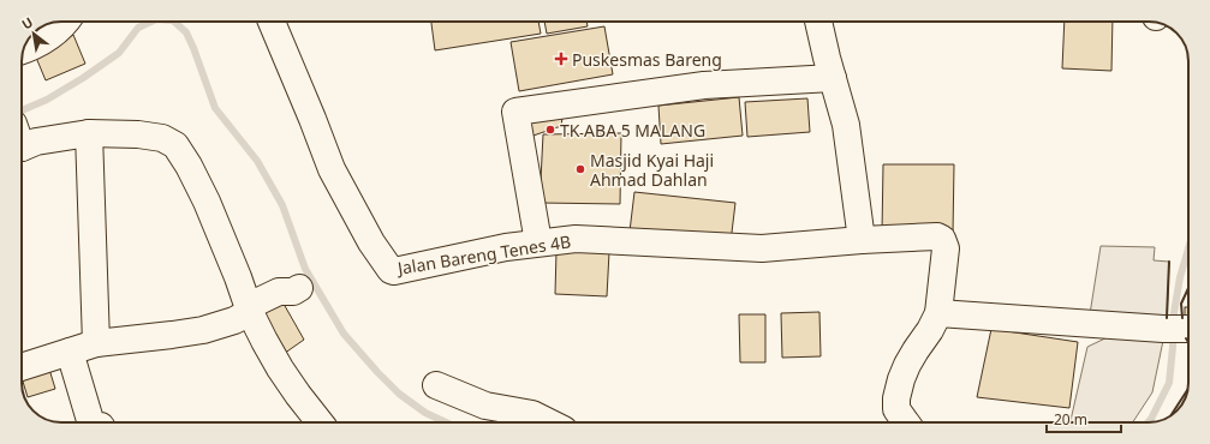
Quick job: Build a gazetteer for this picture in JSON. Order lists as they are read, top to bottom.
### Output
{
  "streets": {
    "street": ["Jalan Bareng Tenes 4B"]
  },
  "places": {
    "health": ["Puskesmas Bareng"],
    "other": ["TK ABA 5 MALANG", "Masjid Kyai Haji Ahmad Dahlan"]
  },
  "scale_bar": "20 m",
  "north": "top left"
}
